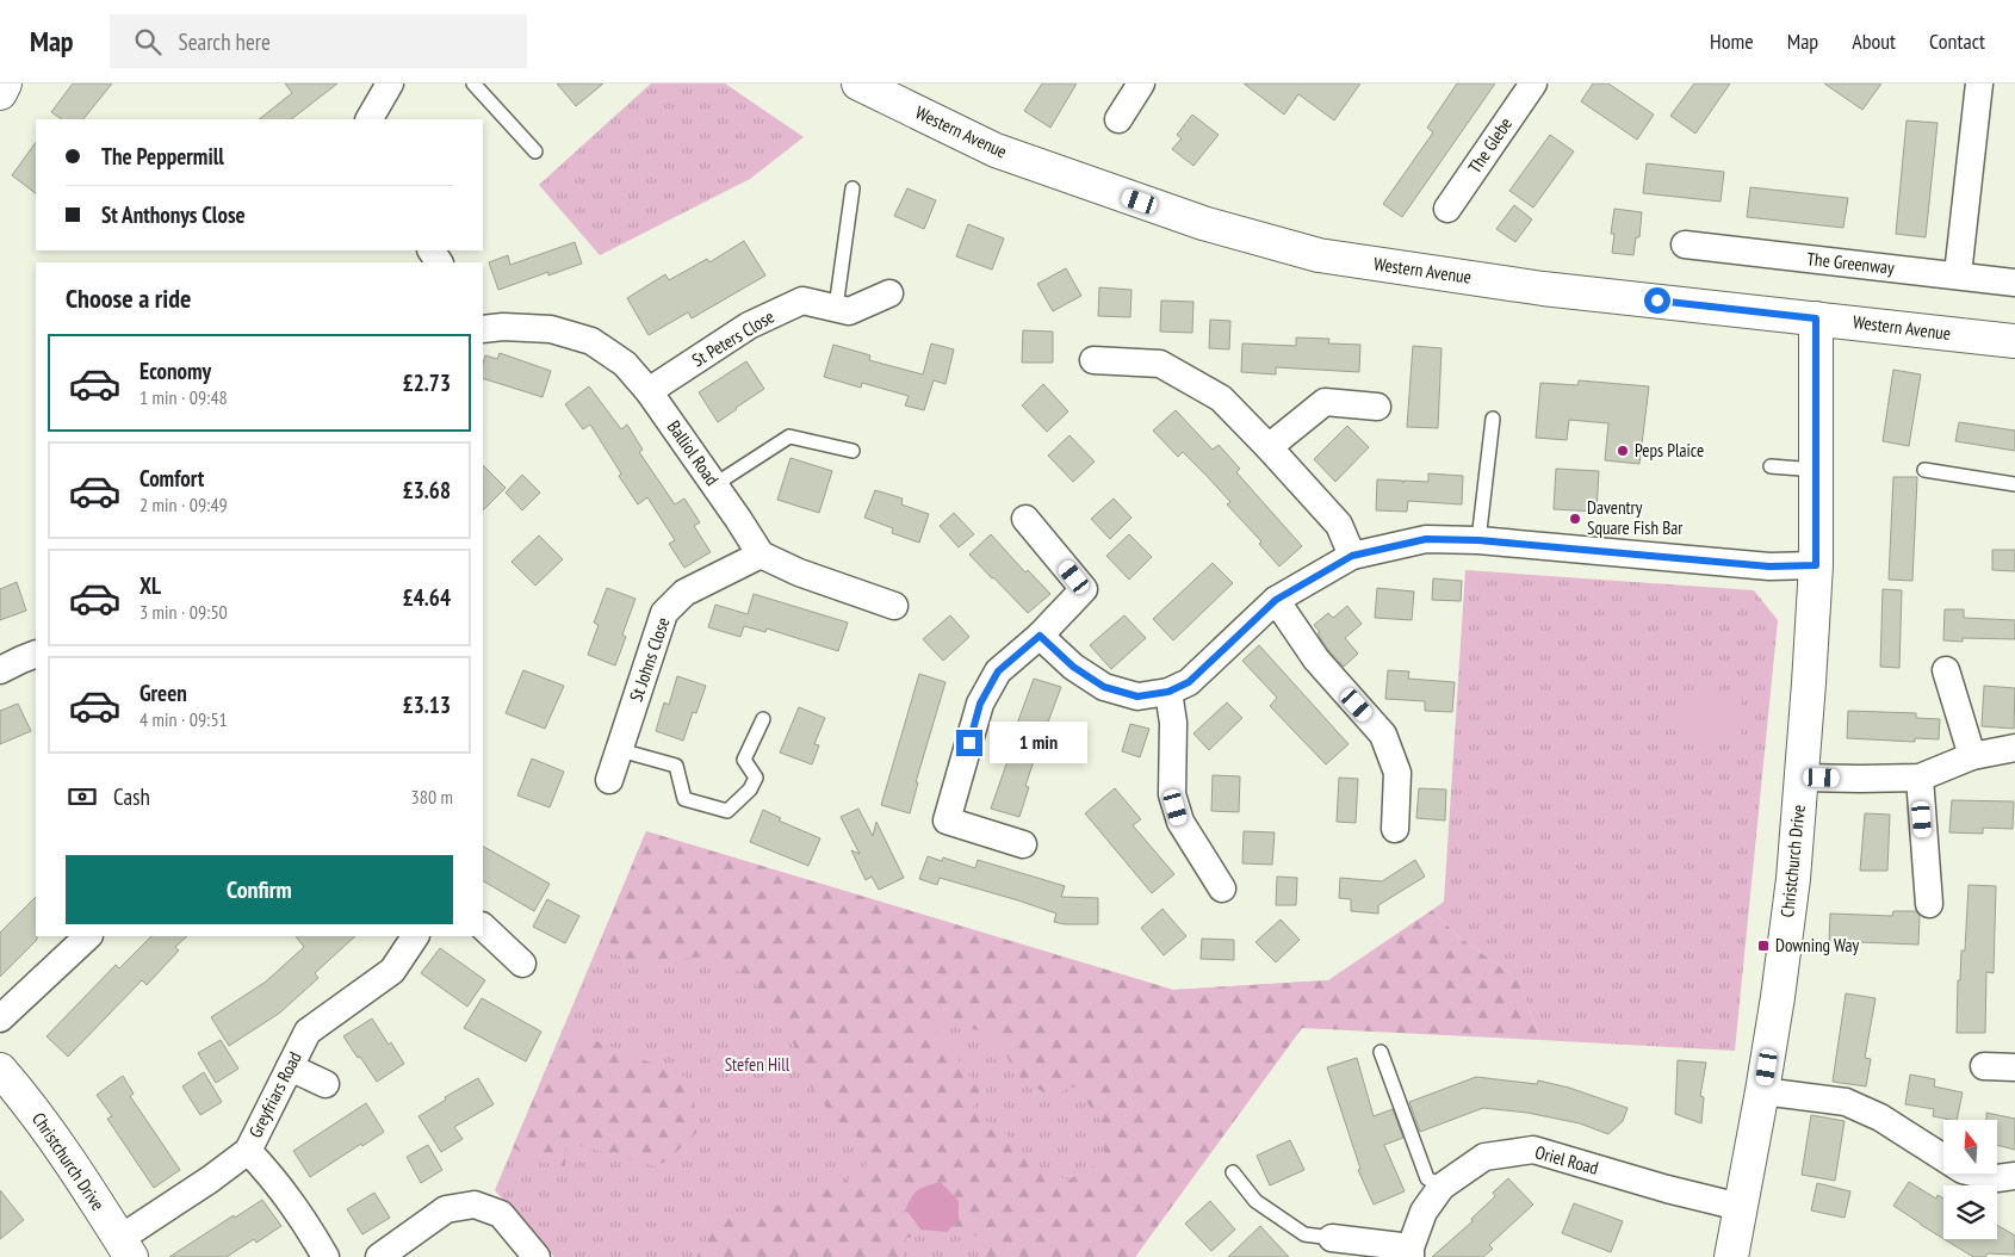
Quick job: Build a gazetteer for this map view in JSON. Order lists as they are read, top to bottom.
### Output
{
  "streets": {
    "street": [
      "Western Avenue",
      "The Glebe",
      "The Greenway",
      "St Peters Close",
      "Balliol Road",
      "St Johns Close",
      "Christchurch Drive",
      "Greyfriars Road",
      "Oriel Road"
    ]
  },
  "crossings": [
    ["Western Avenue", "Christchurch Drive"],
    ["St Peters Close", "Balliol Road"],
    ["Balliol Road", "St Johns Close"],
    ["Christchurch Drive", "Greyfriars Road"],
    ["Christchurch Drive", "Oriel Road"]
  ],
  "parks": ["Stefen Hill"],
  "places": {
    "other": ["Peps Plaice", "Daventry Square Fish Bar"],
    "transit": ["Downing Way"]
  },
  "north": "top",
  "page": {
    "header": "Map",
    "search": "Search here",
    "nav": [
      "Home",
      "Map",
      "About",
      "Contact"
    ],
    "banner": ["The Peppermill", "St Anthonys Close"],
    "heading": "Choose a ride",
    "list": [
      {
        "name": "Economy",
        "note": "1 min · 09:48",
        "value": "£2.73"
      },
      {
        "name": "Comfort",
        "note": "2 min · 09:49",
        "value": "£3.68"
      },
      {
        "name": "XL",
        "note": "3 min · 09:50",
        "value": "£4.64"
      },
      {
        "name": "Green",
        "note": "4 min · 09:51",
        "value": "£3.13"
      }
    ],
    "bubble": "1 min",
    "pay": ["Cash", "380 m"],
    "buttons": "Confirm"
  }
}
